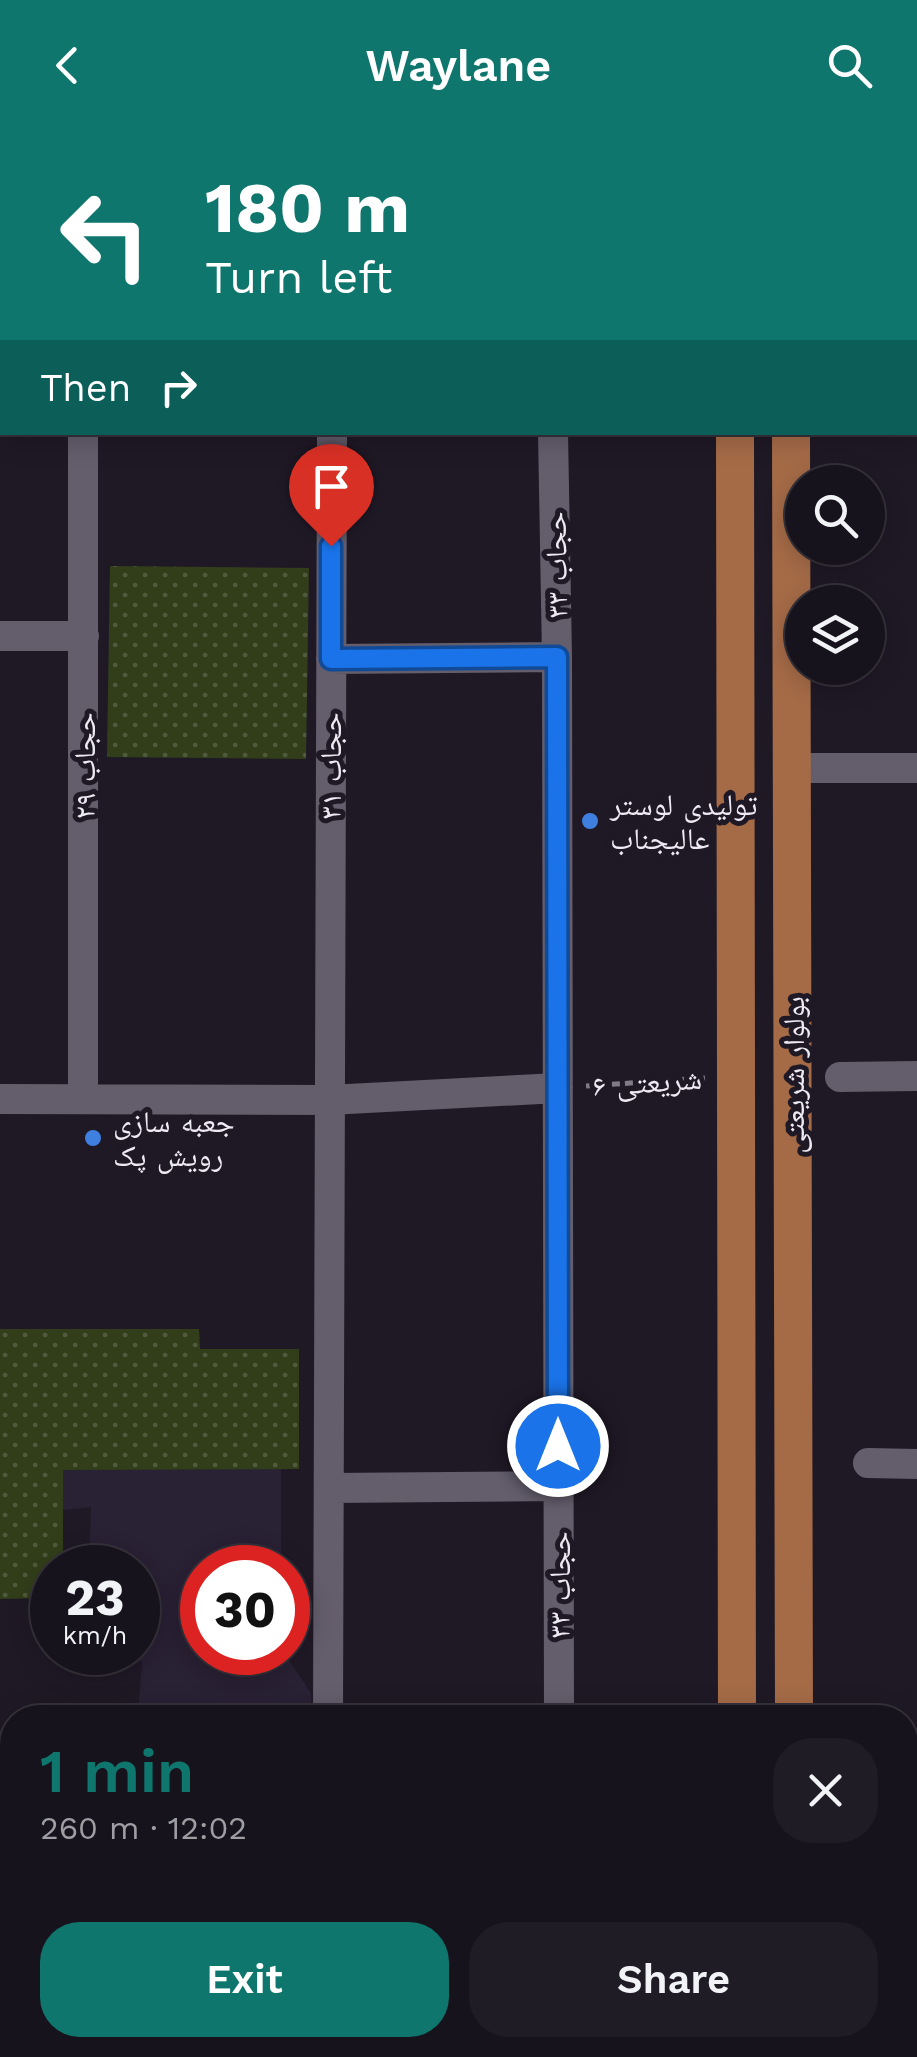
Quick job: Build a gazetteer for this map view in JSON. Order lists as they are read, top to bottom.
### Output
{
  "streets": {
    "main road": ["بولوار شریعتی"],
    "street": ["حجاب ۳۳", "حجاب ۲۹", "حجاب ۳۱"],
    "path": ["شریعتی ۶"]
  },
  "crossings": [
    ["حجاب ۳۳", "شریعتی ۶"],
    ["بولوار شریعتی", "شریعتی ۶"]
  ],
  "places": ["تولیدی لوستر عالیجناب", "جعبه سازی رویش پک"],
  "page": {
    "header": "Waylane",
    "turn": ["180 m", "Turn left"],
    "then": "Then",
    "speed": "23 km/h",
    "limit": "30",
    "heading": ["1 min", "260 m · 12:02"],
    "buttons": ["Exit", "Share"]
  }
}
